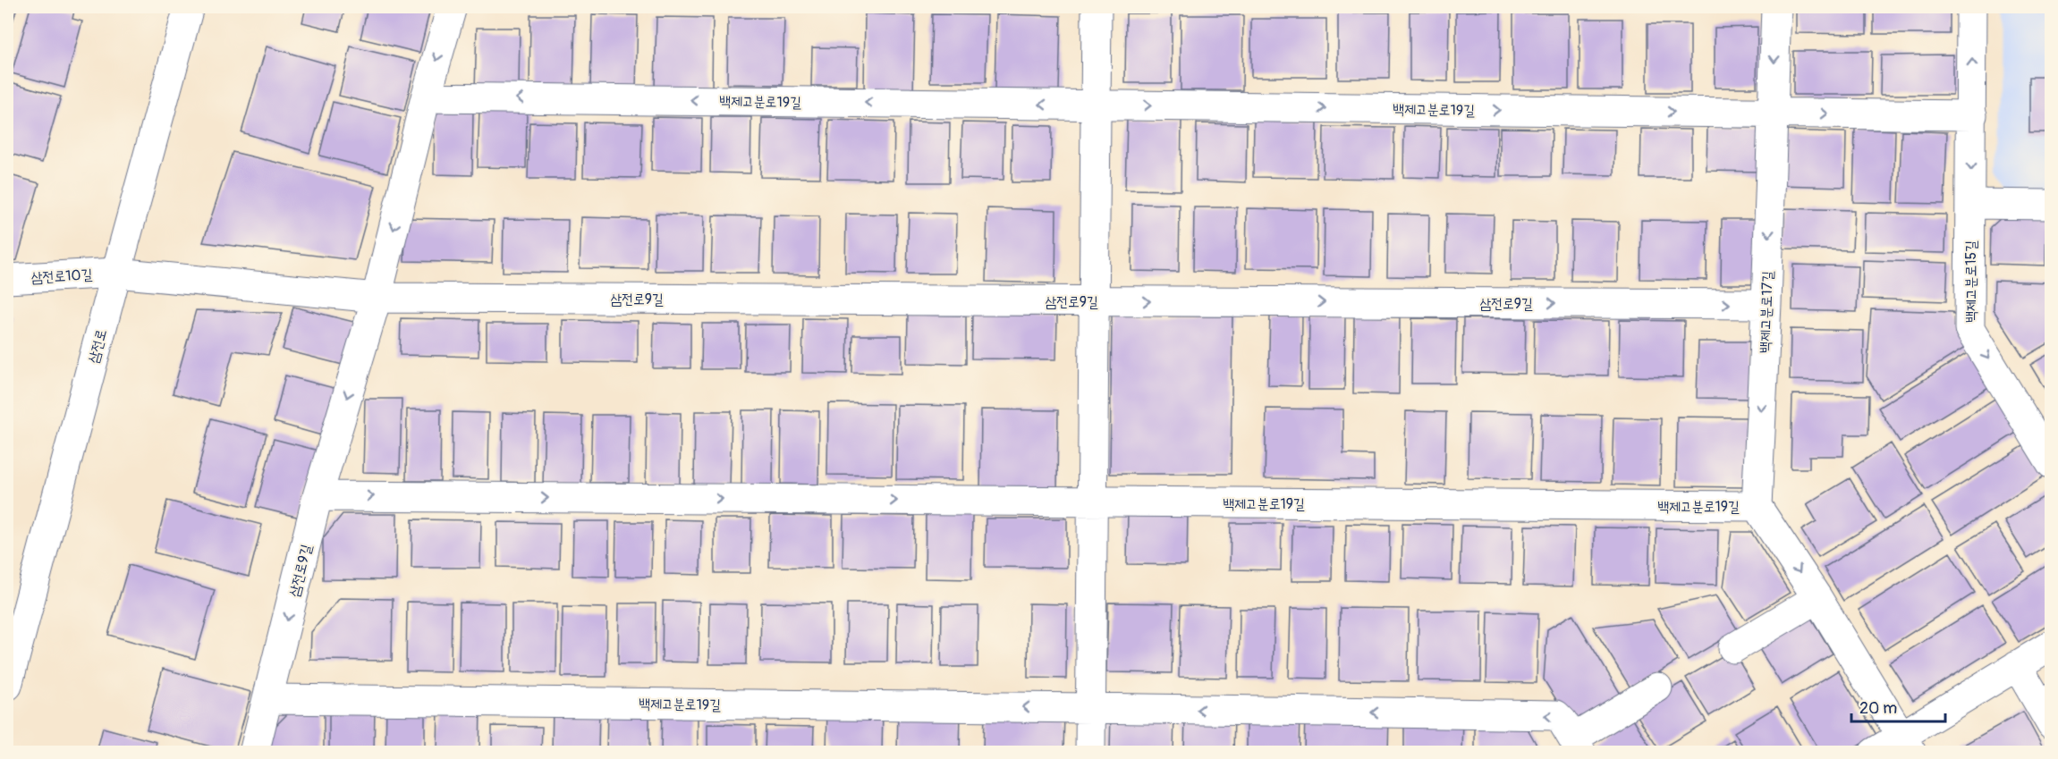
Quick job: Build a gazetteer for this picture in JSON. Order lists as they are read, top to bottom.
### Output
{
  "streets": {
    "street": [
      "백제고분로19길",
      "삼전로10길",
      "백제고분로15길",
      "삼전로9길",
      "백제고분로17길",
      "삼전로"
    ]
  },
  "crossings": [
    ["백제고분로19길", "삼전로9길"],
    ["백제고분로19길", "백제고분로17길"],
    ["삼전로10길", "삼전로9길"],
    ["삼전로10길", "삼전로"],
    ["삼전로9길", "백제고분로17길"],
    ["삼전로9길", "삼전로"]
  ],
  "one_way": ["백제고분로17길"],
  "scale_bar": "20 m"
}
